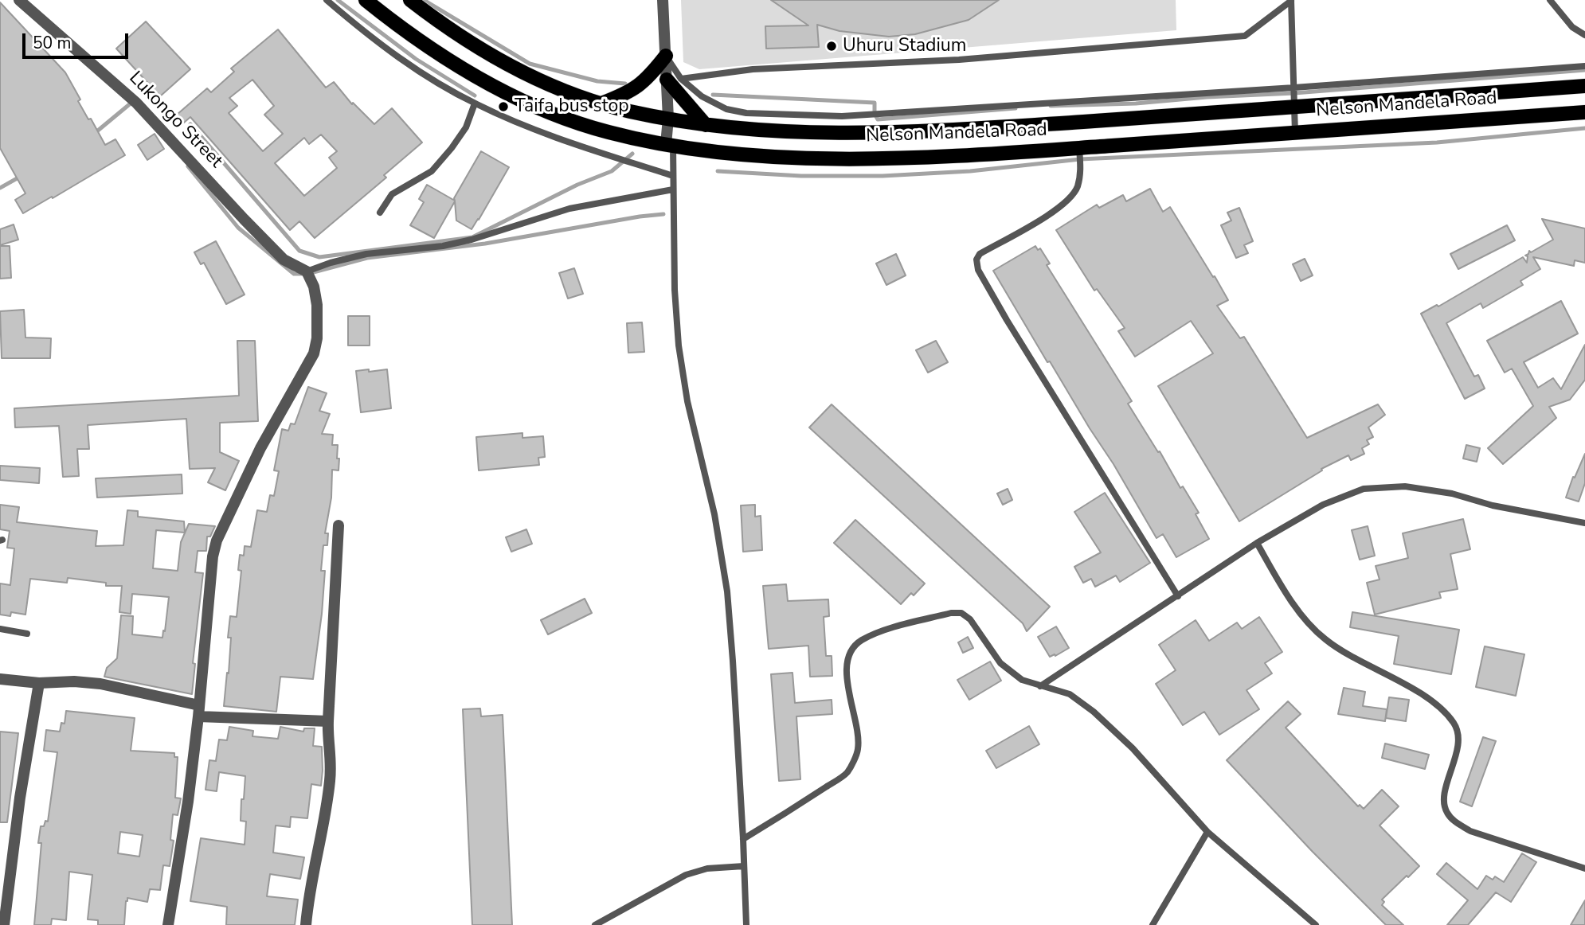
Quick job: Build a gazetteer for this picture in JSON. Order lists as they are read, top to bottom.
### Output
{
  "streets": {
    "main road": ["Nelson Mandela Road"],
    "street": ["Lukongo Street"]
  },
  "places": ["Uhuru Stadium", "Taifa bus stop"],
  "scale_bar": "50 m"
}
